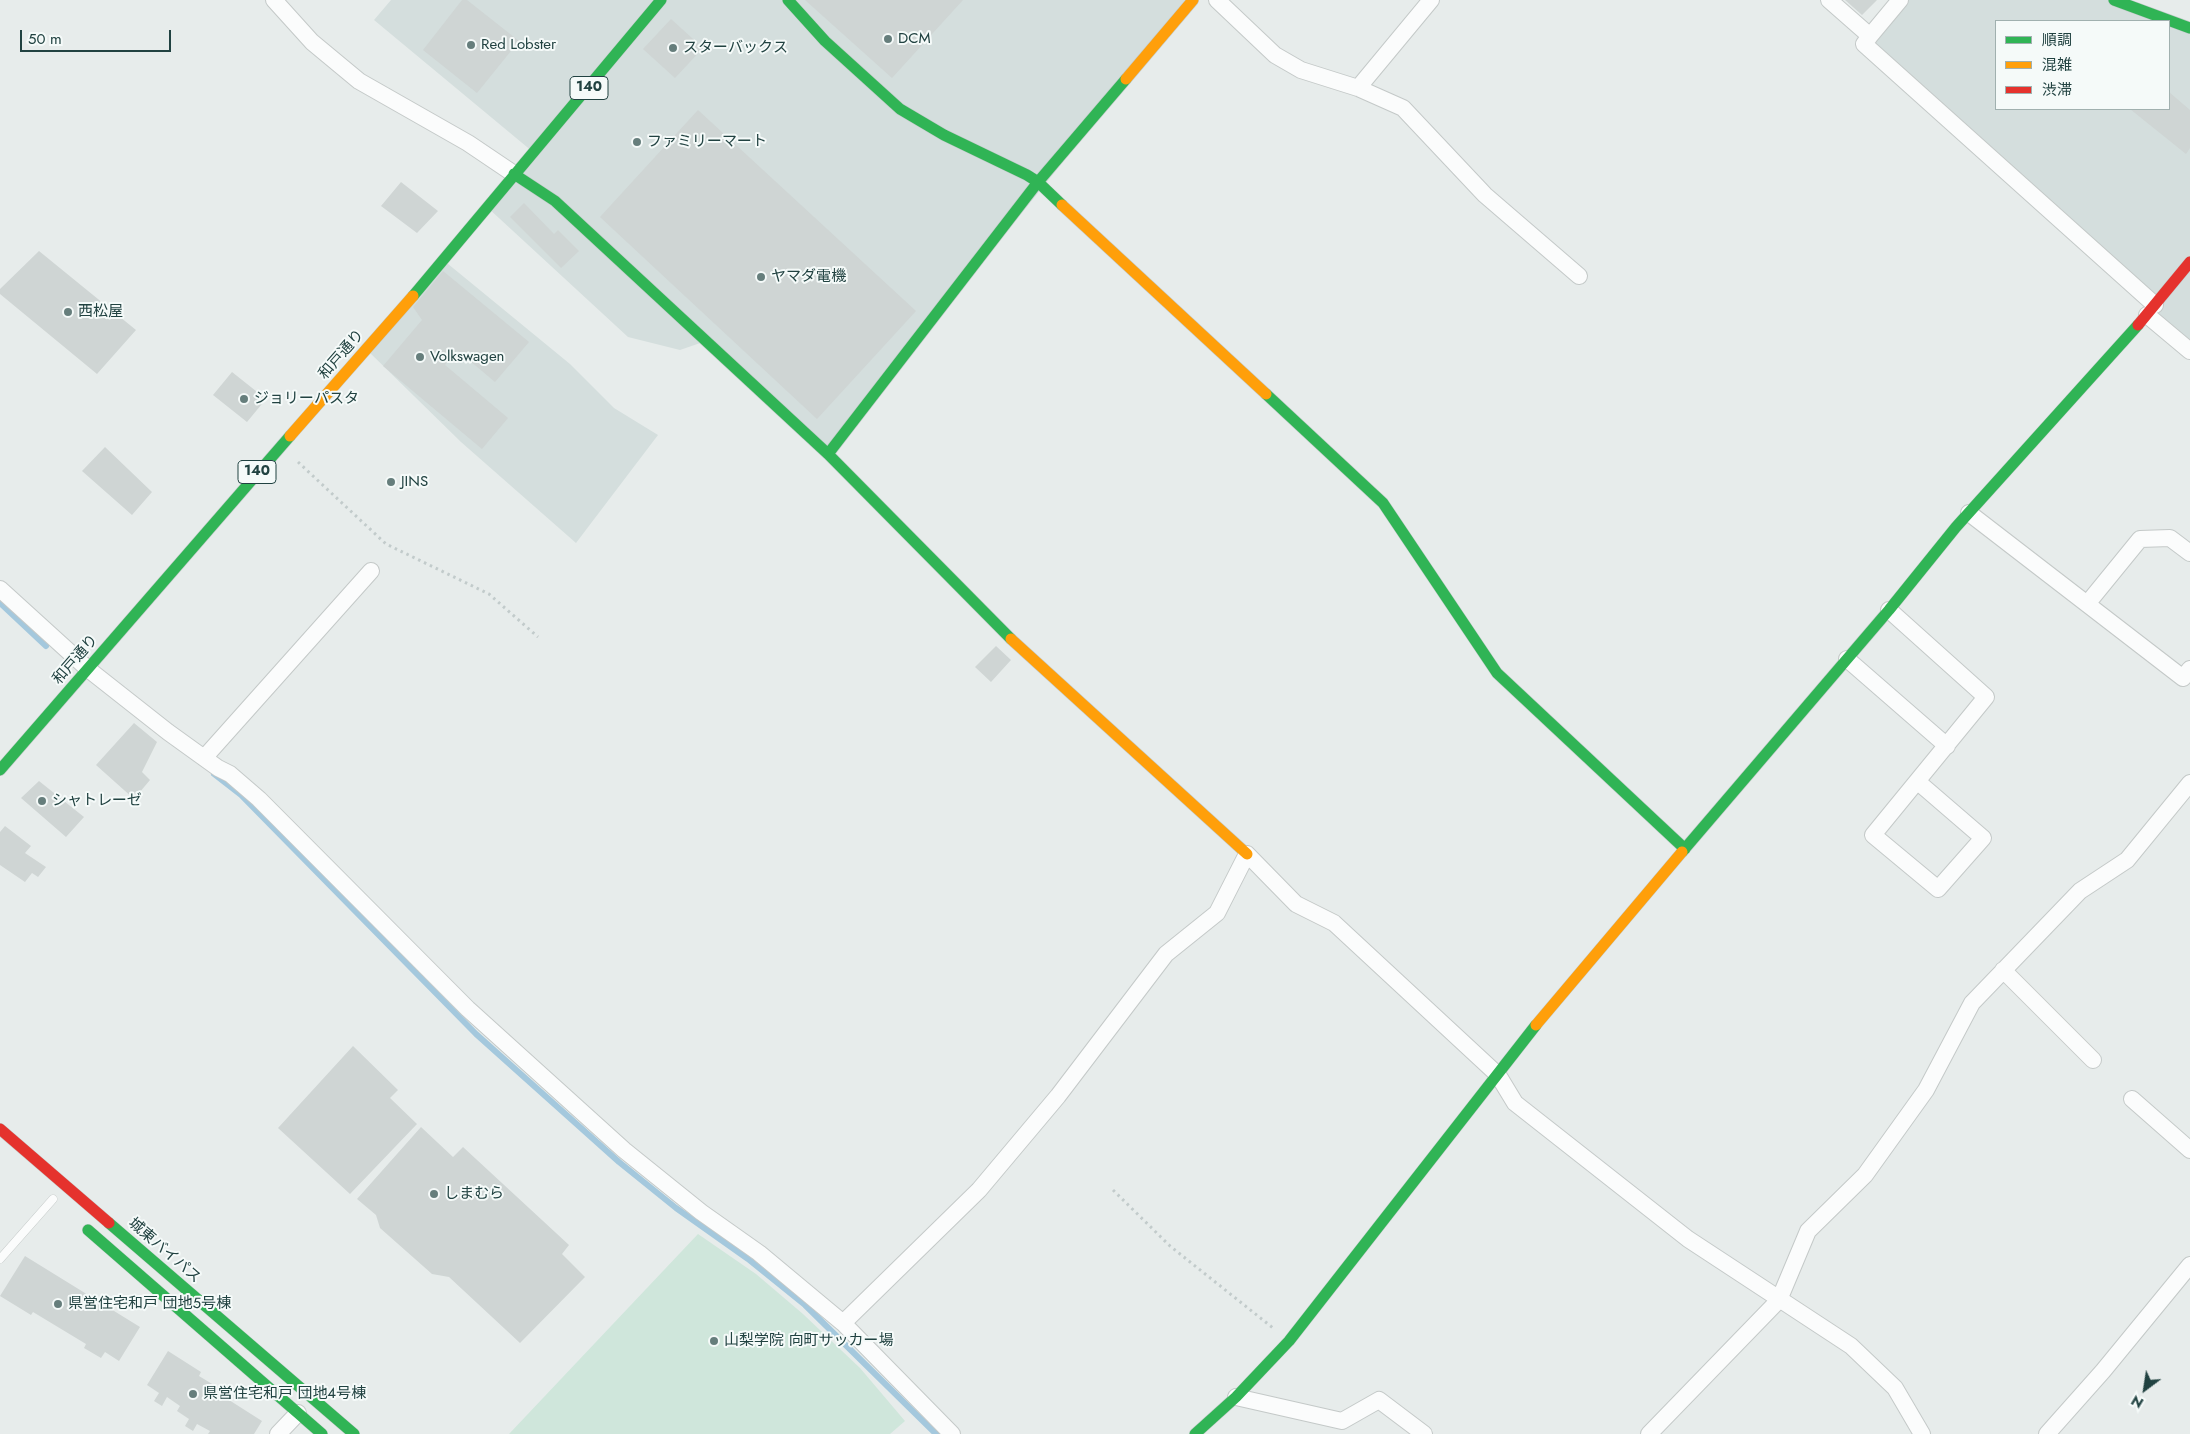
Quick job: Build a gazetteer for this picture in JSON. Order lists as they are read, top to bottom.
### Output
{
  "streets": {
    "main road": ["140", "和戸通り", "城東バイパス"]
  },
  "places": [
    "DCM",
    "Red Lobster",
    "スターバックス",
    "ファミリーマート",
    "ヤマダ電機",
    "西松屋",
    "Volkswagen",
    "ジョリーパスタ",
    "JINS",
    "シャトレーゼ",
    "しまむら",
    "県営住宅和戸 団地５号棟",
    "山梨学院 向町サッカー場",
    "県営住宅和戸 団地４号棟"
  ],
  "legend": ["順調", "混雑", "渋滞"],
  "scale_bar": "50 m",
  "north": "bottom left"
}
